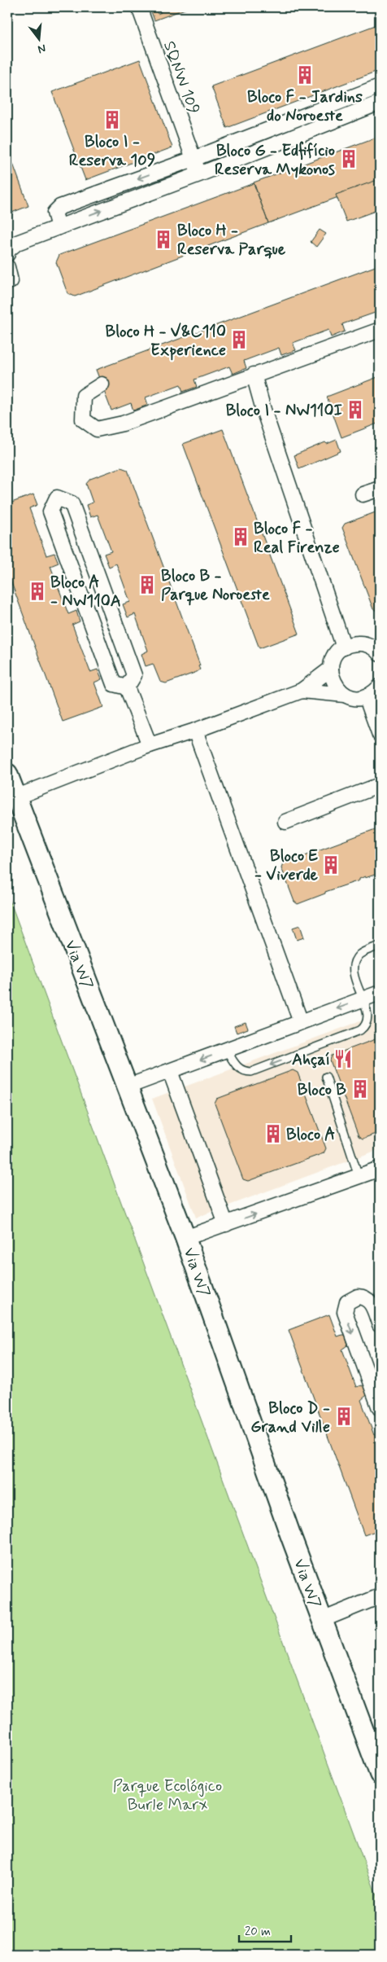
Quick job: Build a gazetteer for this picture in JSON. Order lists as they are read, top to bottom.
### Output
{
  "streets": {
    "main road": ["Via W7"],
    "street": ["SQNW 109"]
  },
  "parks": ["Parque Ecológico Burle Marx"],
  "places": {
    "building": [
      "Bloco F - Jardins do Noroeste",
      "Bloco I - Reserva 109",
      "Bloco G - Edfifício Reserva Mykonos",
      "Bloco H - Reserva Parque",
      "Bloco H - V&C110 Experience",
      "Bloco I - NW110I",
      "Bloco F - Real Firenze",
      "Bloco B - Parque Noroeste",
      "Bloco A - NW110A",
      "Bloco E - Viverde",
      "Bloco B",
      "Bloco A",
      "Bloco D - Grand Ville"
    ],
    "restaurant": ["Ahçaí"]
  },
  "scale_bar": "20 m",
  "north": "bottom"
}
